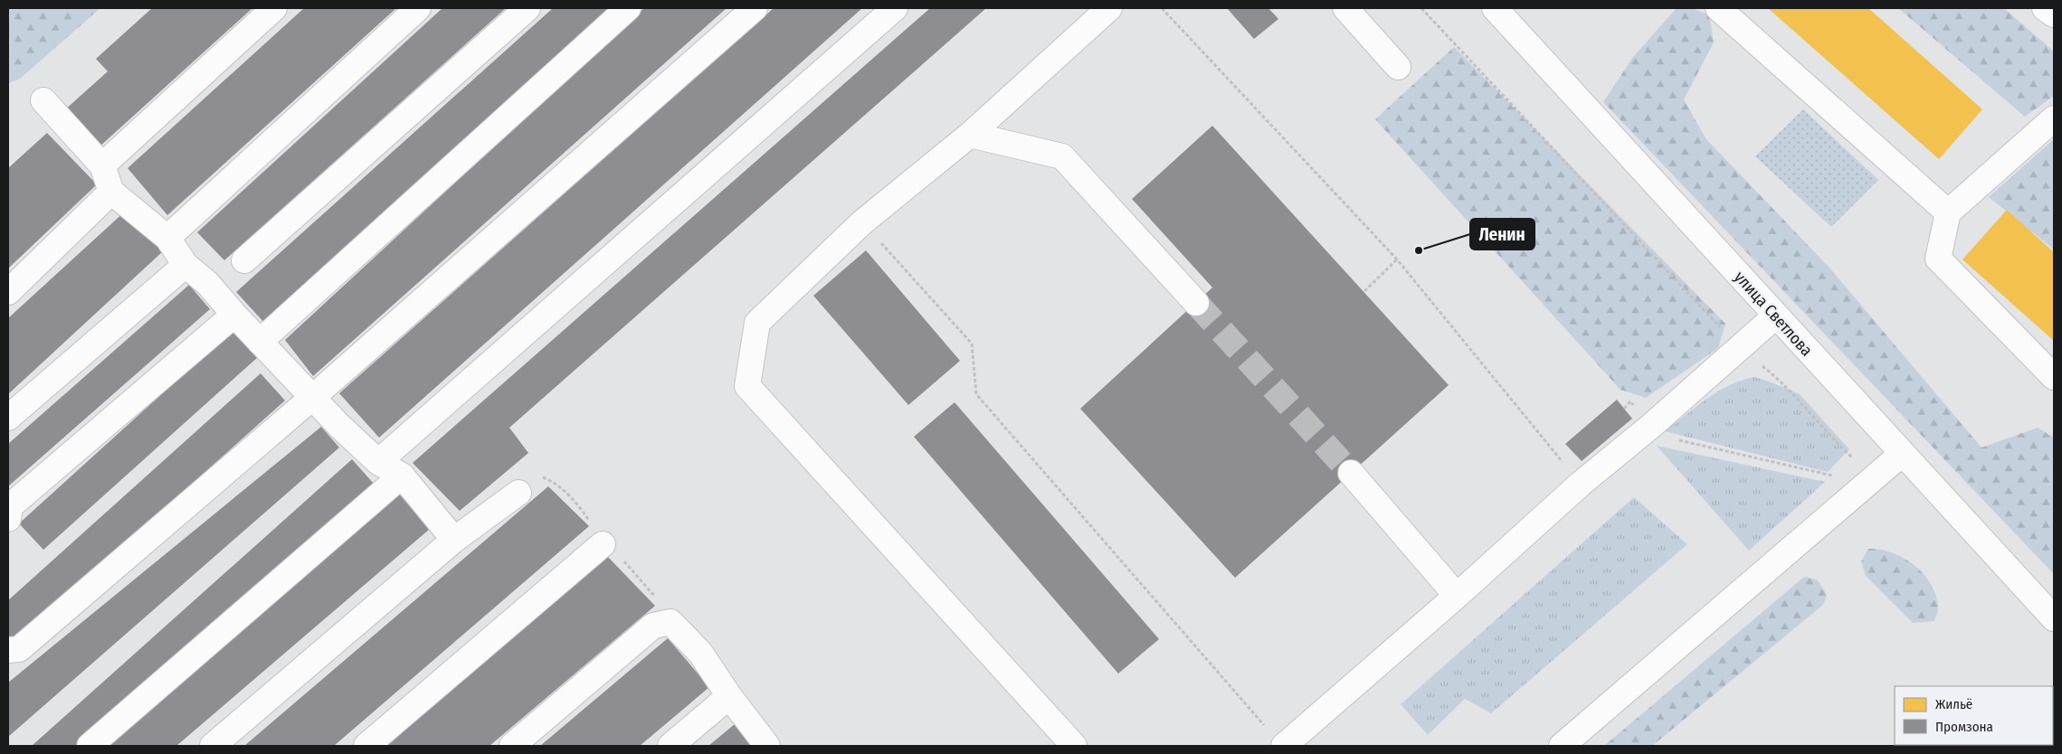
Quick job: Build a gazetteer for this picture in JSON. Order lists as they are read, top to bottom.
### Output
{
  "streets": {
    "street": ["улица Светлова"]
  },
  "places": ["Ленин"],
  "legend": ["Жильё", "Промзона"]
}
